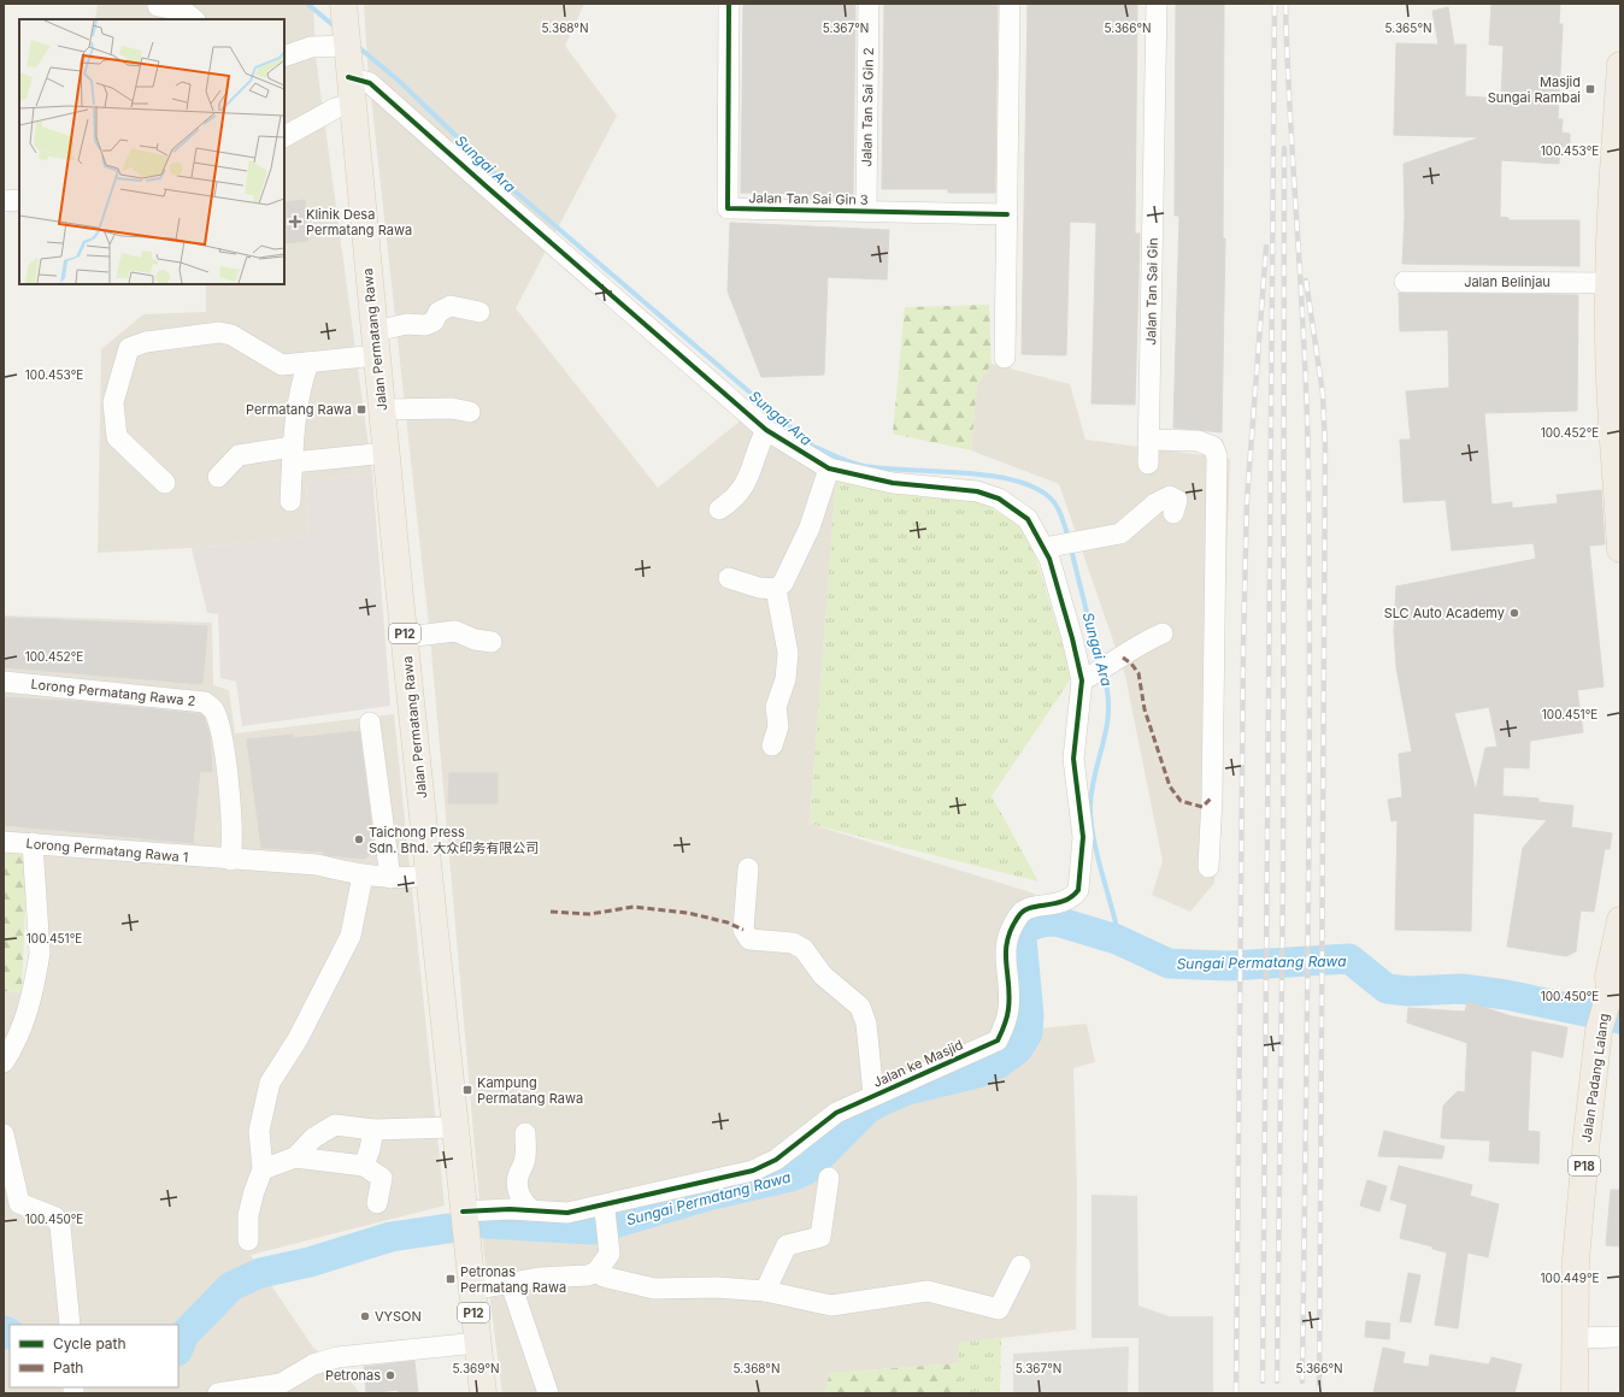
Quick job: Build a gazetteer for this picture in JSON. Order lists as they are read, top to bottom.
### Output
{
  "streets": {
    "main road": [
      "Jalan Permatang Rawa",
      "P12",
      "Jalan Padang Lalang",
      "P18"
    ],
    "street": [
      "Jalan Tan Sai Gin 2",
      "Jalan Tan Sai Gin 3",
      "Jalan Belinjau",
      "Jalan Tan Sai Gin",
      "Lorong Permatang Rawa 2",
      "Lorong Permatang Rawa 1",
      "Jalan ke Masjid"
    ]
  },
  "crossings": [
    ["Jalan Tan Sai Gin 2", "Jalan Tan Sai Gin 3"],
    ["Jalan Permatang Rawa", "Lorong Permatang Rawa 1"],
    ["Jalan Permatang Rawa", "Jalan ke Masjid"],
    ["Lorong Permatang Rawa 2", "Lorong Permatang Rawa 1"]
  ],
  "water": ["Sungai Ara", "Sungai Permatang Rawa"],
  "places": {
    "transit": [
      "Masjid Sungai Rambai",
      "Permatang Rawa",
      "Kampung Permatang Rawa",
      "Petronas Permatang Rawa"
    ],
    "health": ["Klinik Desa Permatang Rawa"],
    "other": [
      "SLC Auto Academy",
      "Taichong Press Sdn. Bhd. 大众印务有限公司",
      "VYSON",
      "Petronas"
    ]
  },
  "legend": ["Cycle path", "Path"],
  "coordinates": [
    "5.368°N",
    "5.367°N",
    "5.366°N",
    "5.365°N",
    "100.453°E",
    "100.452°E",
    "100.451°E",
    "100.450°E",
    "100.449°E",
    "5.369°N"
  ]
}
